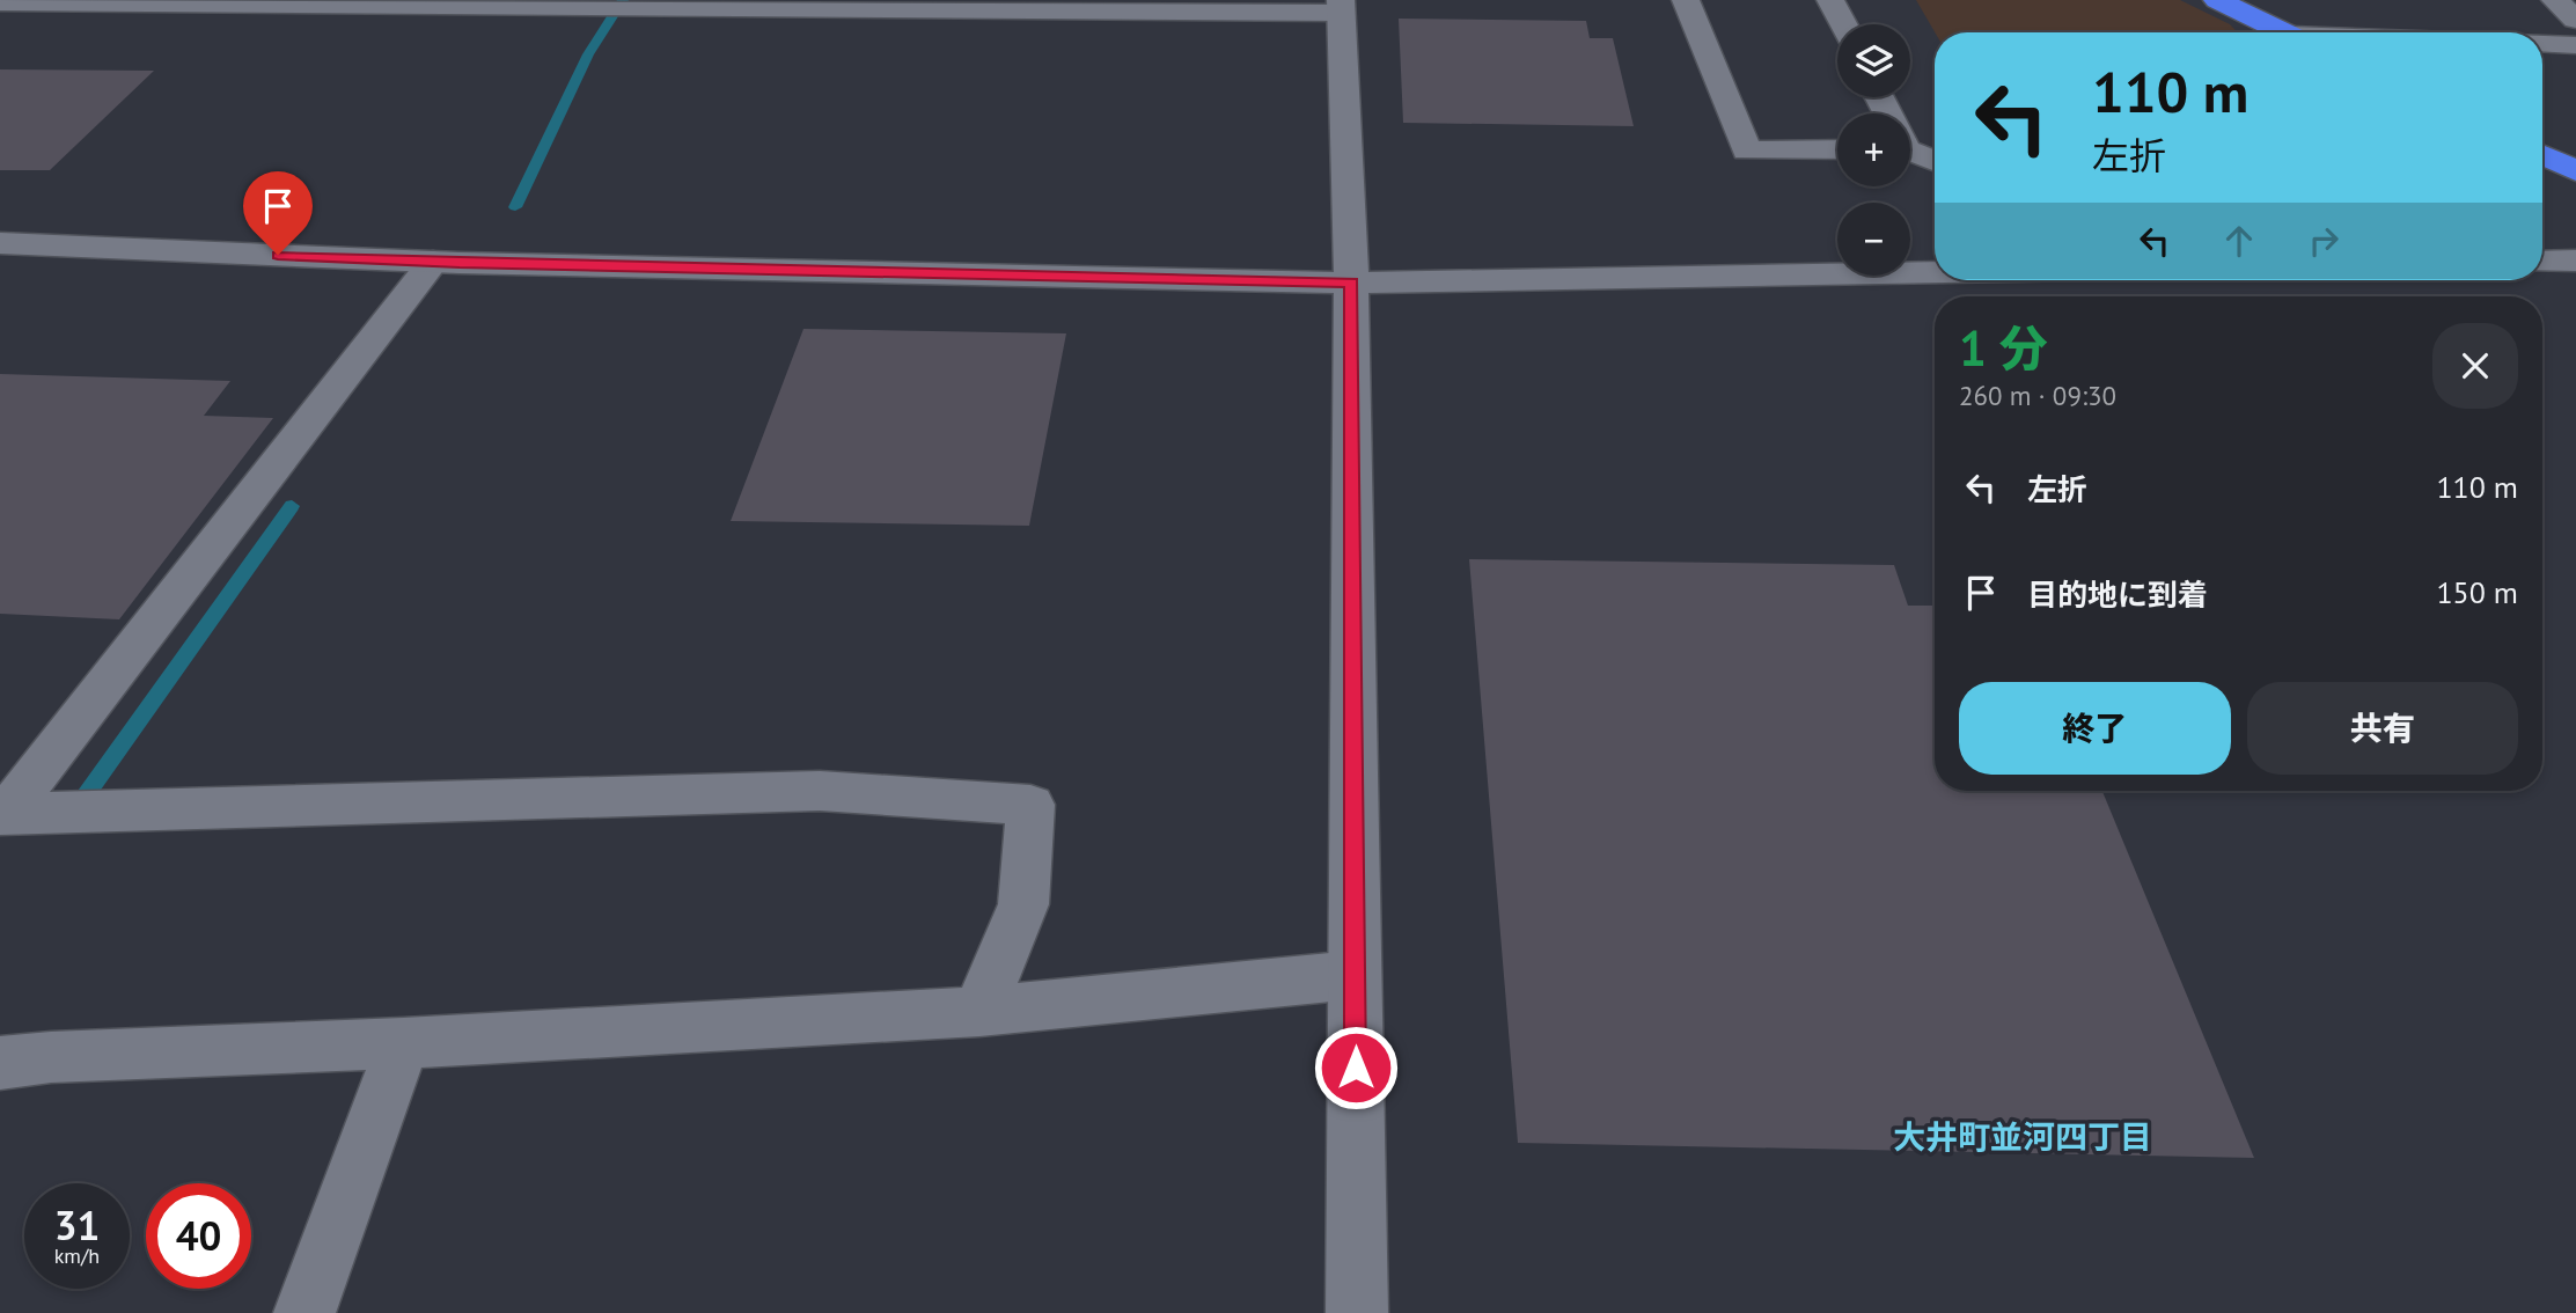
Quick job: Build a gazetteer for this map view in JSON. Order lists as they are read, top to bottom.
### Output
{
  "districts": ["大井町並河四丁目"],
  "page": {
    "map_buttons": ["+", "−"],
    "turn": ["110 m", "左折"],
    "heading": ["1 分", "260 m · 09:30"],
    "list": [
      {
        "name": "左折",
        "value": "110 m"
      },
      {
        "name": "目的地に到着",
        "value": "150 m"
      }
    ],
    "buttons": ["終了", "共有"],
    "speed": "31 km/h",
    "limit": "40"
  }
}
